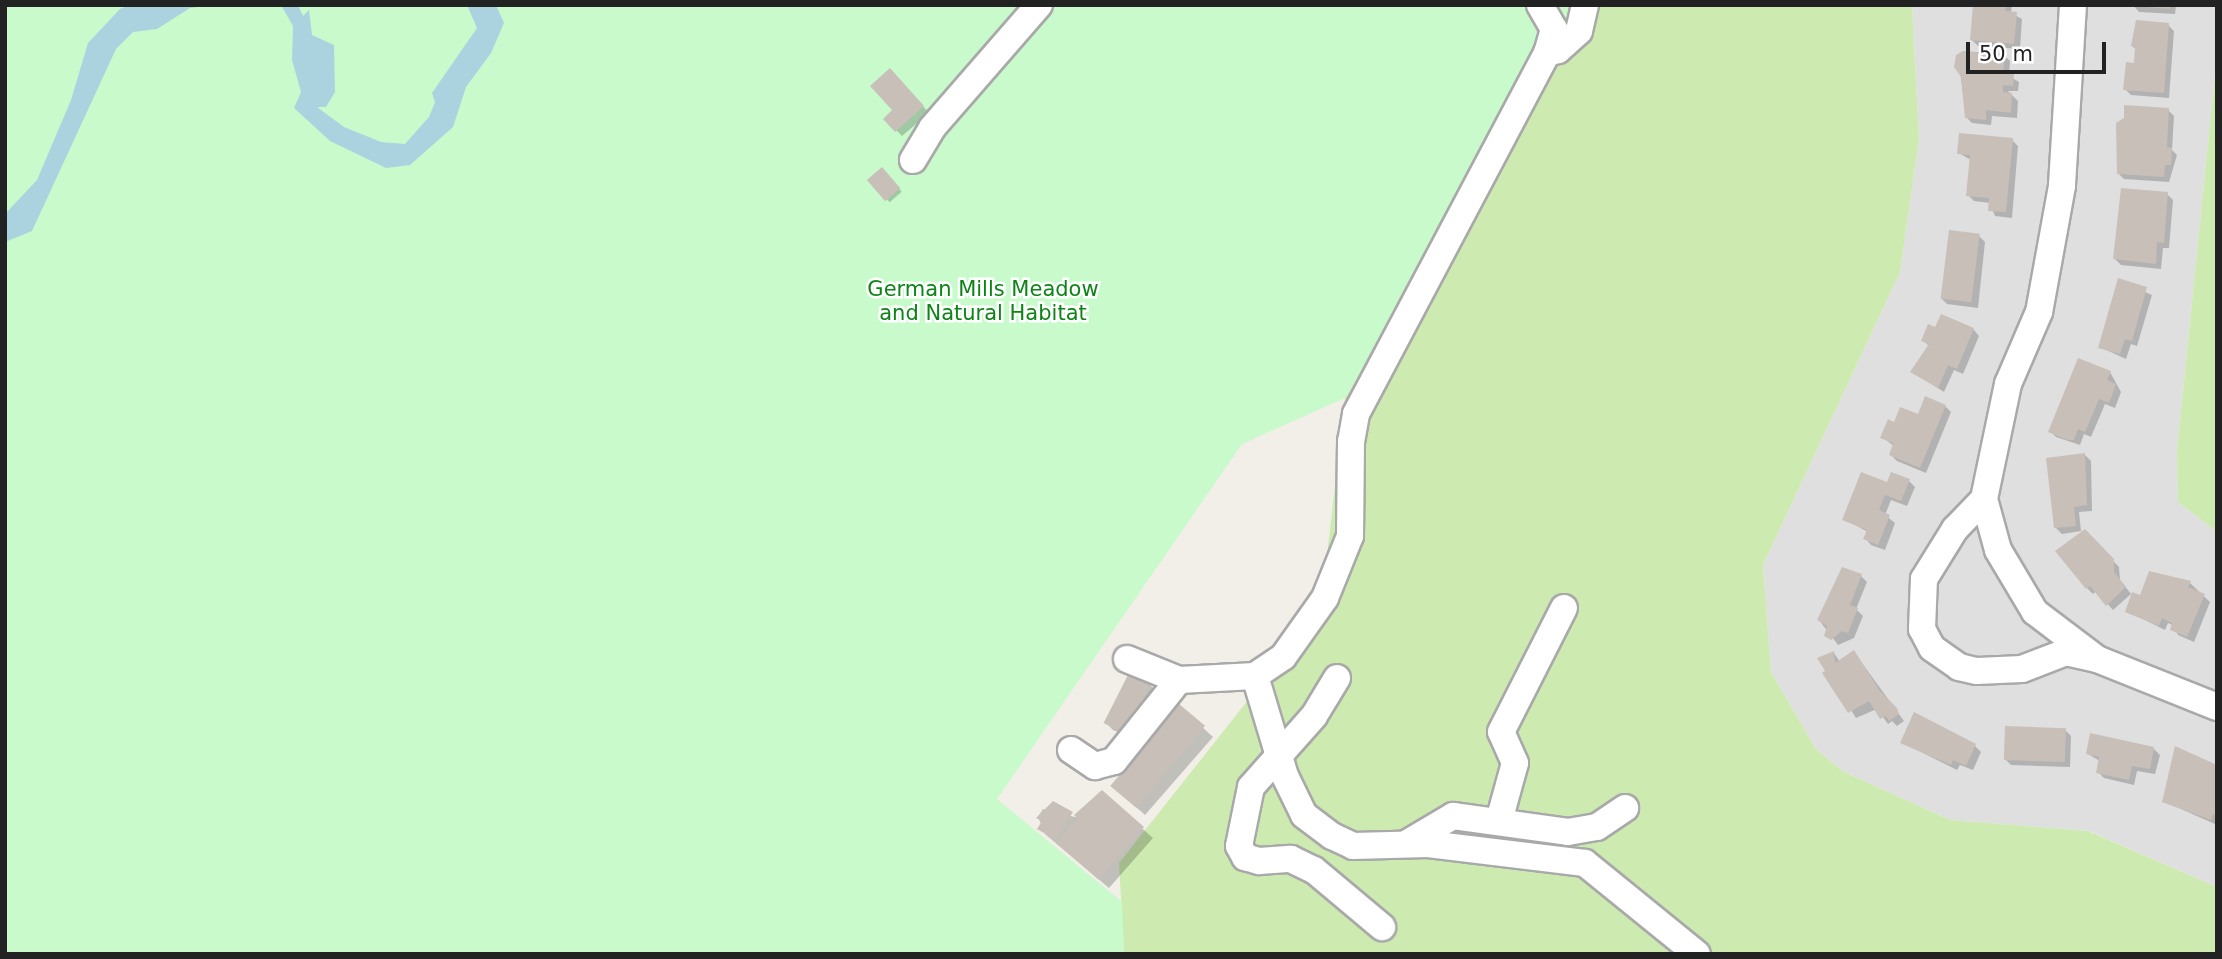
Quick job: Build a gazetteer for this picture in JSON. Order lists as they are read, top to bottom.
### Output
{
  "parks": ["German Mills Meadow and Natural Habitat"],
  "scale_bar": "50 m"
}
